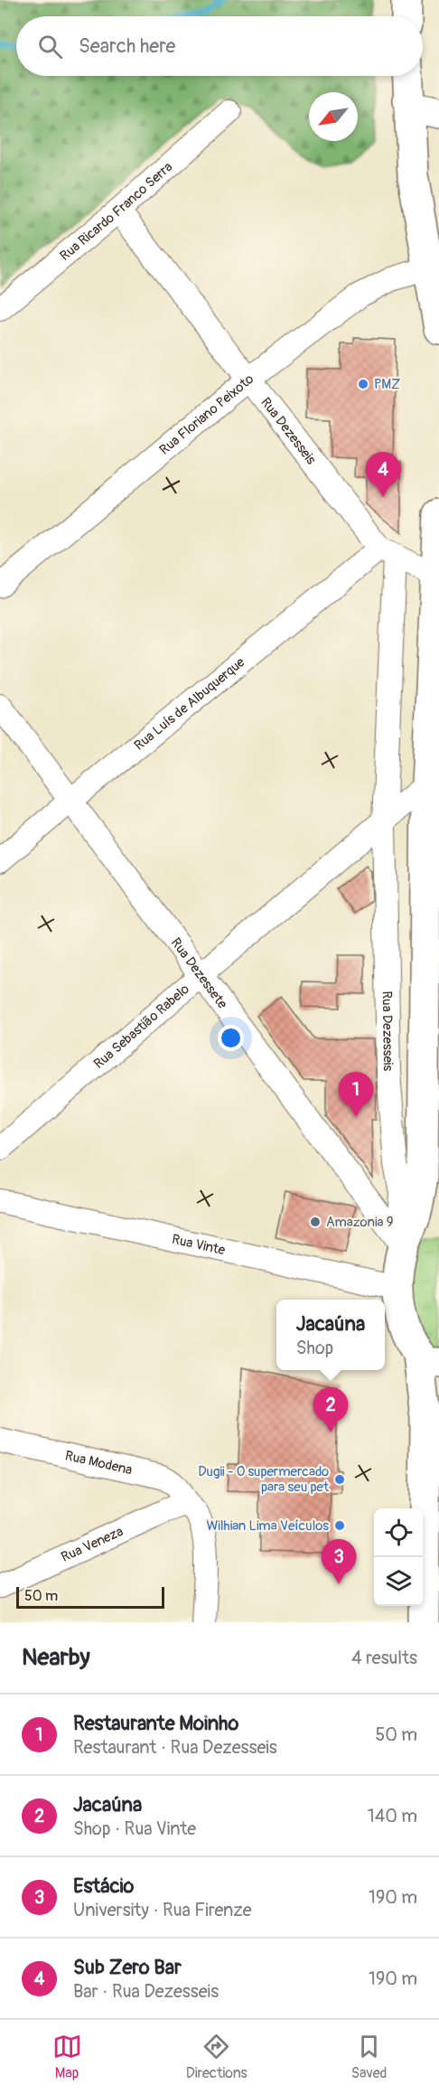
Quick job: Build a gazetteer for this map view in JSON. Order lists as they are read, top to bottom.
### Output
{
  "streets": {
    "street": [
      "Rua Ricardo Franco Serra",
      "Rua Floriano Peixoto",
      "Rua Dezesseis",
      "Rua Luís de Albuquerque",
      "Rua Dezessete",
      "Rua Sebastião Rabelo",
      "Rua Vinte",
      "Rua Modena",
      "Rua Veneza"
    ]
  },
  "crossings": [
    ["Rua Ricardo Franco Serra", "Rua Dezesseis"],
    ["Rua Floriano Peixoto", "Rua Dezesseis"],
    ["Rua Dezesseis", "Rua Luís de Albuquerque"],
    ["Rua Dezesseis", "Rua Dezessete"],
    ["Rua Dezesseis", "Rua Sebastião Rabelo"],
    ["Rua Luís de Albuquerque", "Rua Dezessete"],
    ["Rua Dezessete", "Rua Sebastião Rabelo"],
    ["Rua Modena", "Rua Veneza"]
  ],
  "places": [
    "PMZ",
    "Amazonia 9",
    "Dugii - O supermercado para seu pet",
    "Wilhian Lima Veículos"
  ],
  "scale_bar": "50 m",
  "north": "bottom left",
  "page": {
    "search": "Search here",
    "pins": [
      "4",
      "1",
      "2",
      "3"
    ],
    "popup": ["Jacaúna", "Shop"],
    "scale": "50 m",
    "heading": ["Nearby", "4 results"],
    "list": [
      {
        "mark": "1",
        "name": "Restaurante Moinho",
        "note": "Restaurant · Rua Dezesseis",
        "value": "50 m"
      },
      {
        "mark": "2",
        "name": "Jacaúna",
        "note": "Shop · Rua Vinte",
        "value": "140 m"
      },
      {
        "mark": "3",
        "name": "Estácio",
        "note": "University · Rua Firenze",
        "value": "190 m"
      },
      {
        "mark": "4",
        "name": "Sub Zero Bar",
        "note": "Bar · Rua Dezesseis",
        "value": "190 m"
      }
    ],
    "nav": ["Map", "Directions", "Saved"]
  }
}
